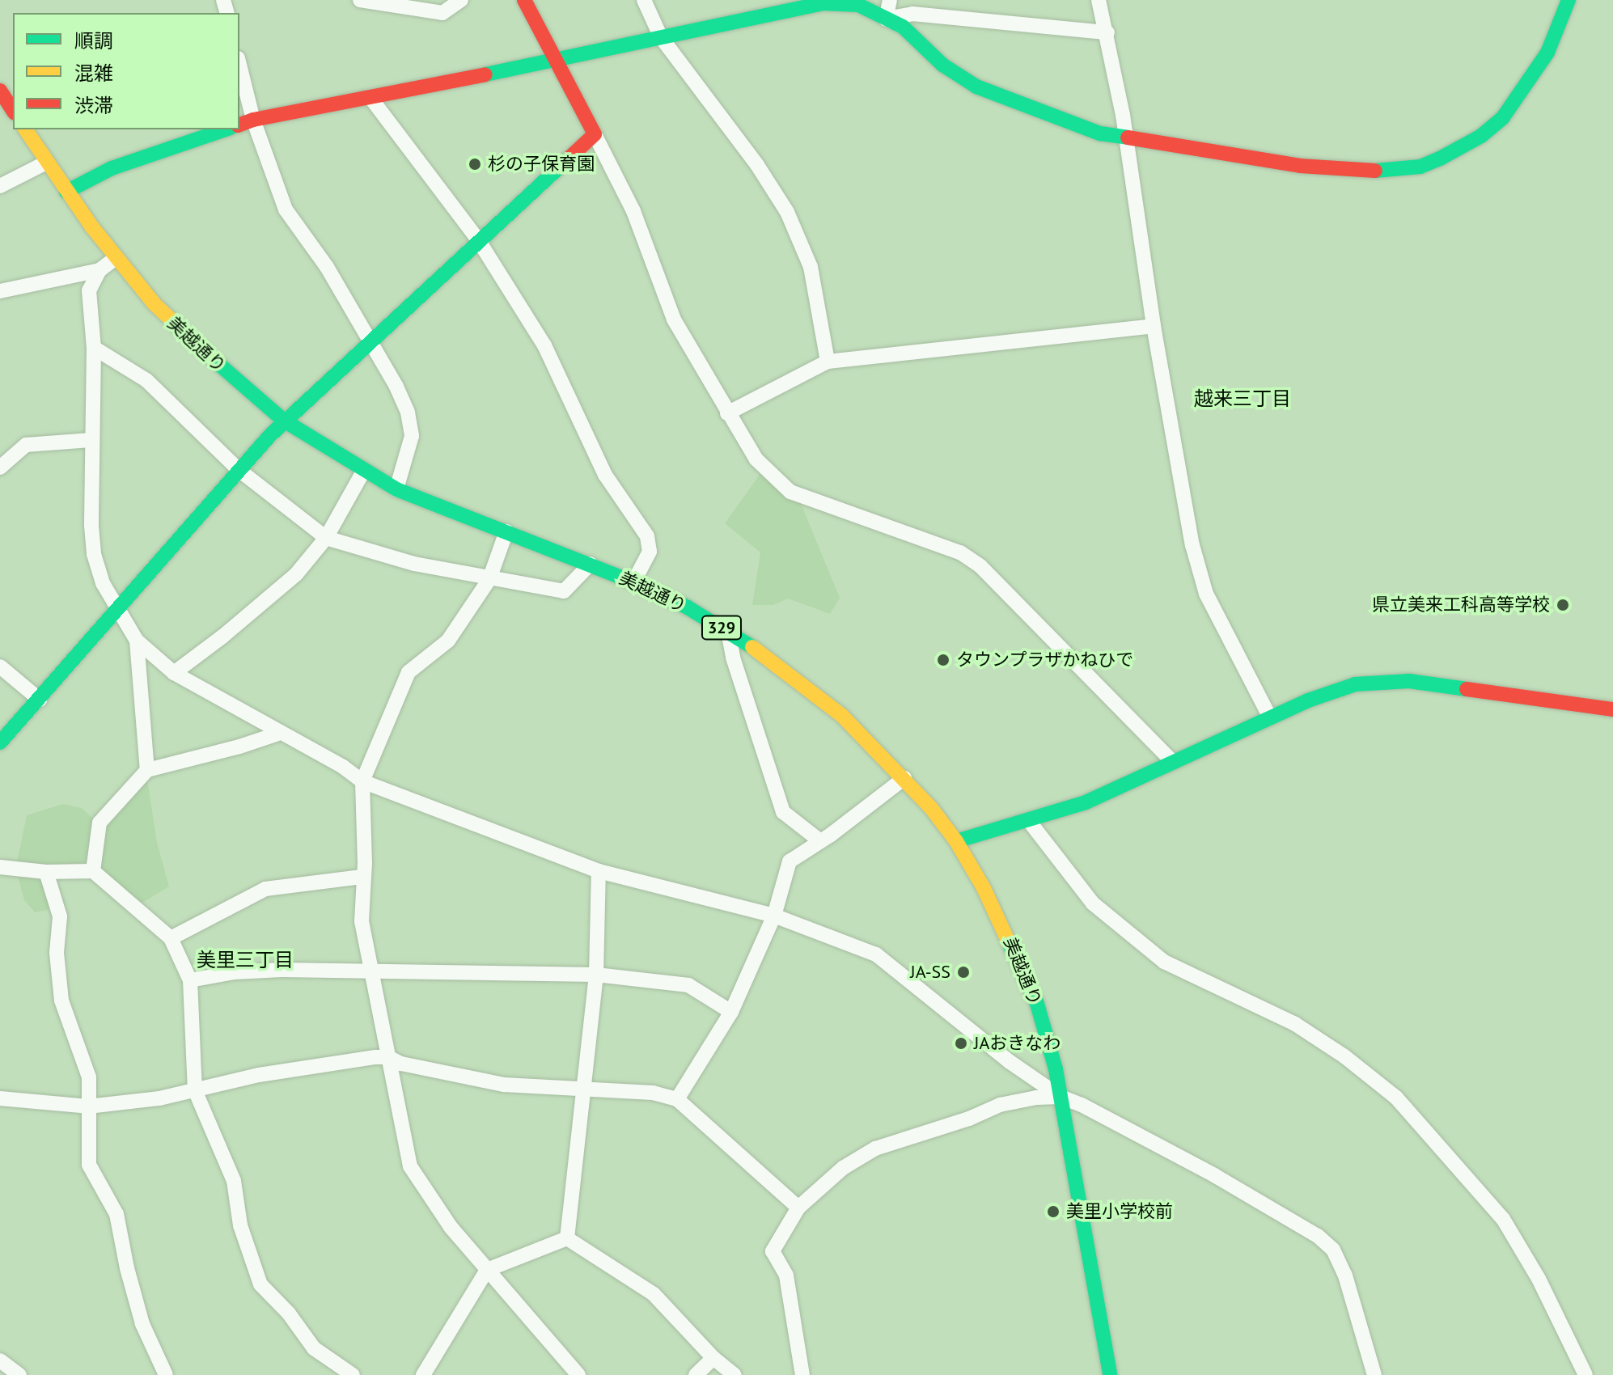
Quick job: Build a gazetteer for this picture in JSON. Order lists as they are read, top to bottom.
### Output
{
  "streets": {
    "main road": ["美越通り", "329"]
  },
  "districts": ["越来三丁目", "美里三丁目"],
  "places": [
    "杉の子保育園",
    "県立美来工科高等学校",
    "タウンプラザかねひで",
    "JA-SS",
    "JAおきなわ",
    "美里小学校前"
  ],
  "legend": ["順調", "混雑", "渋滞"]
}
